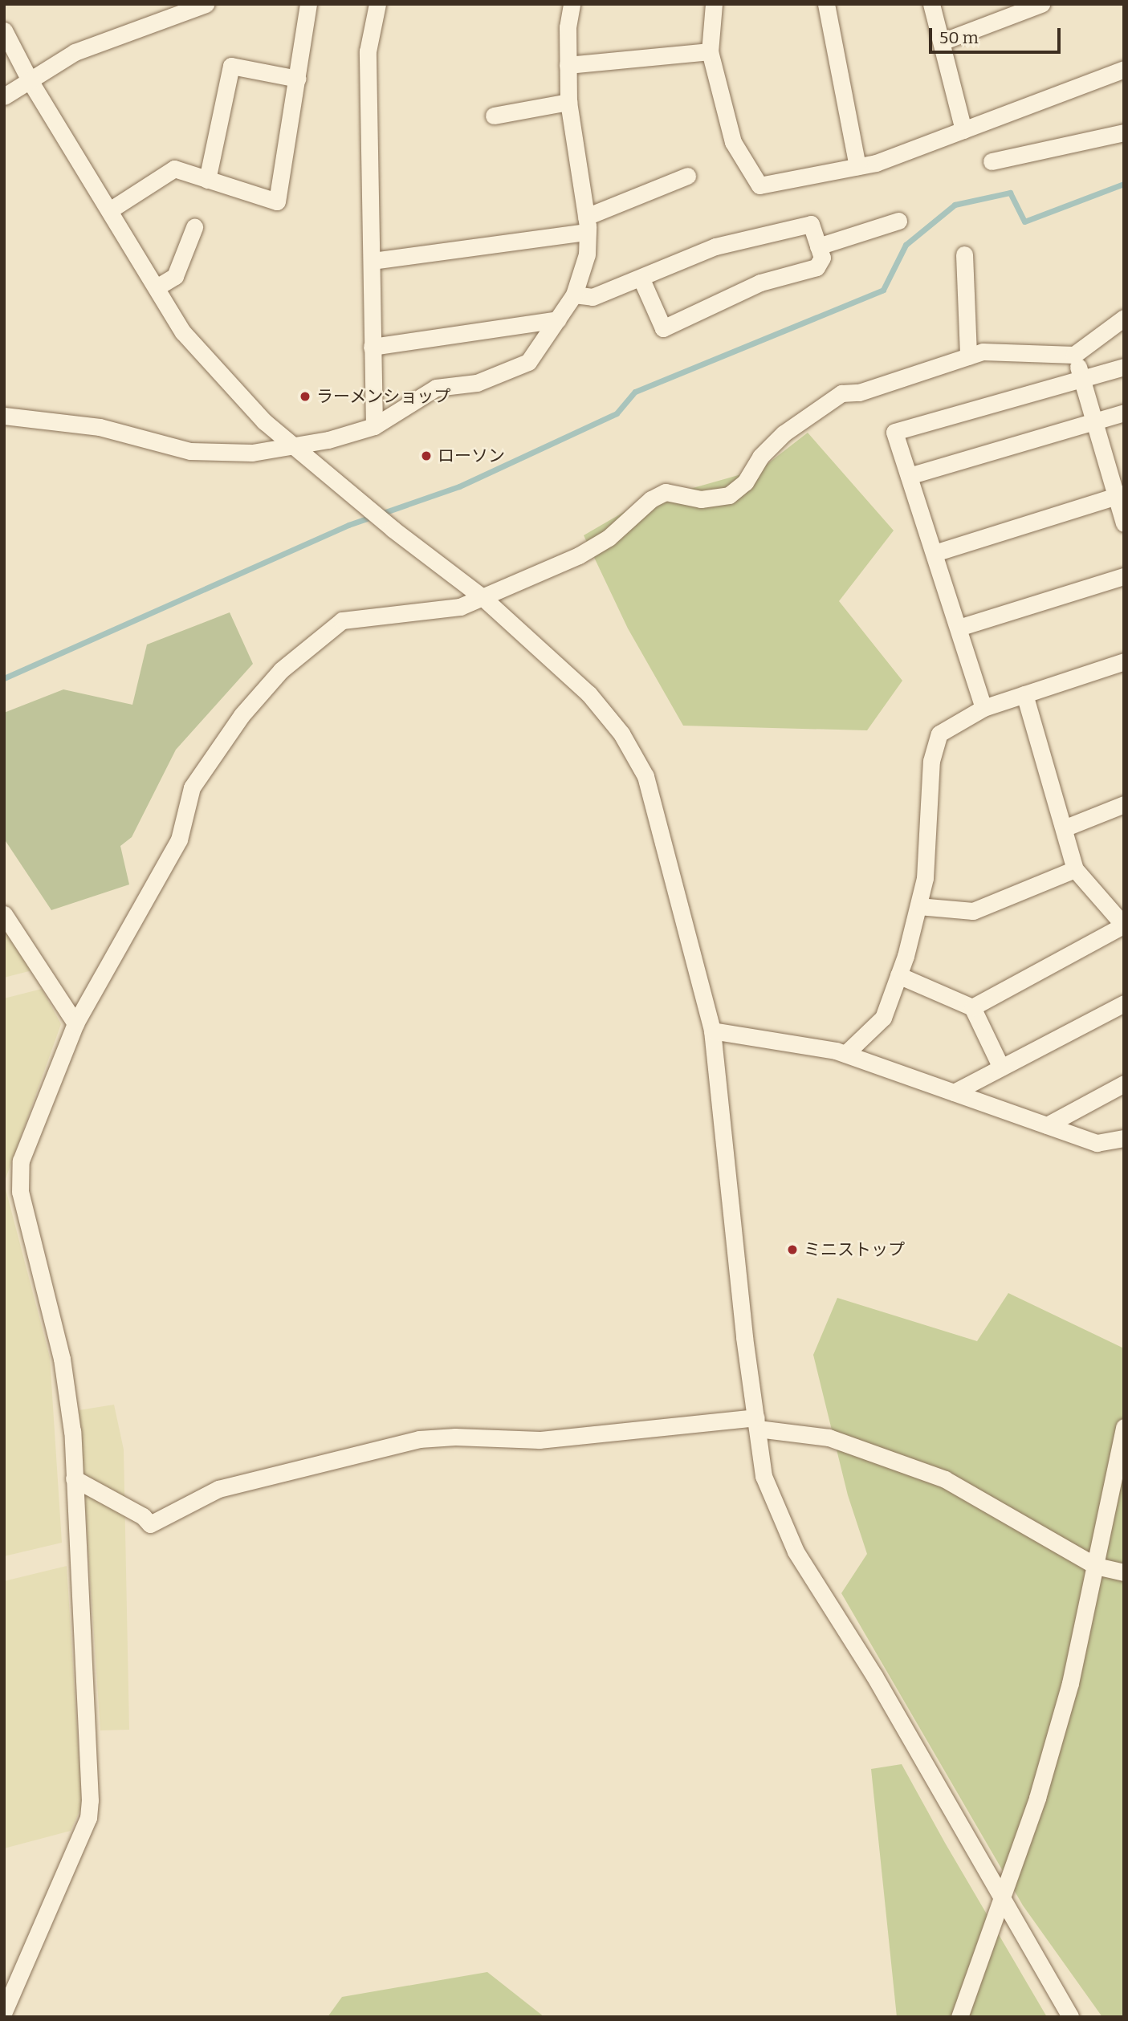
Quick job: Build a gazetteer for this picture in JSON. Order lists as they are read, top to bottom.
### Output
{
  "places": ["ラーメンショップ", "ローソン", "ミニストップ"],
  "scale_bar": "50 m"
}
